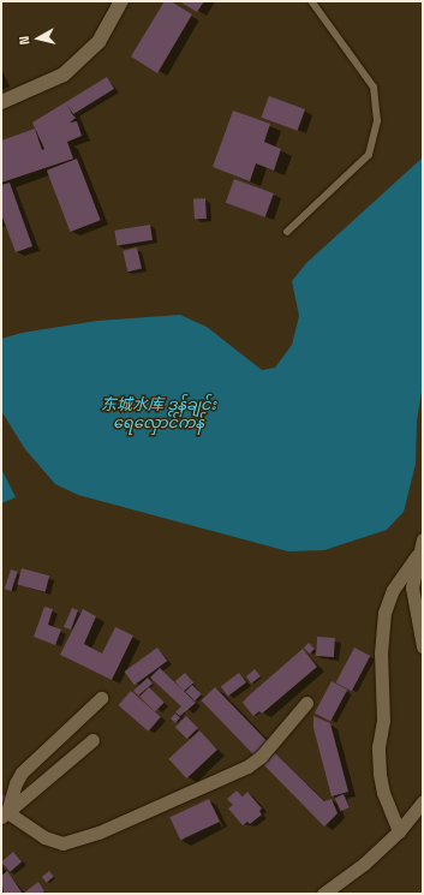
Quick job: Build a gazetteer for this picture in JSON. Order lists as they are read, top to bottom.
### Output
{
  "water": ["东城水库 ဒွန်ချင်း ရေလှောင်ကန်"],
  "north": "left"
}
